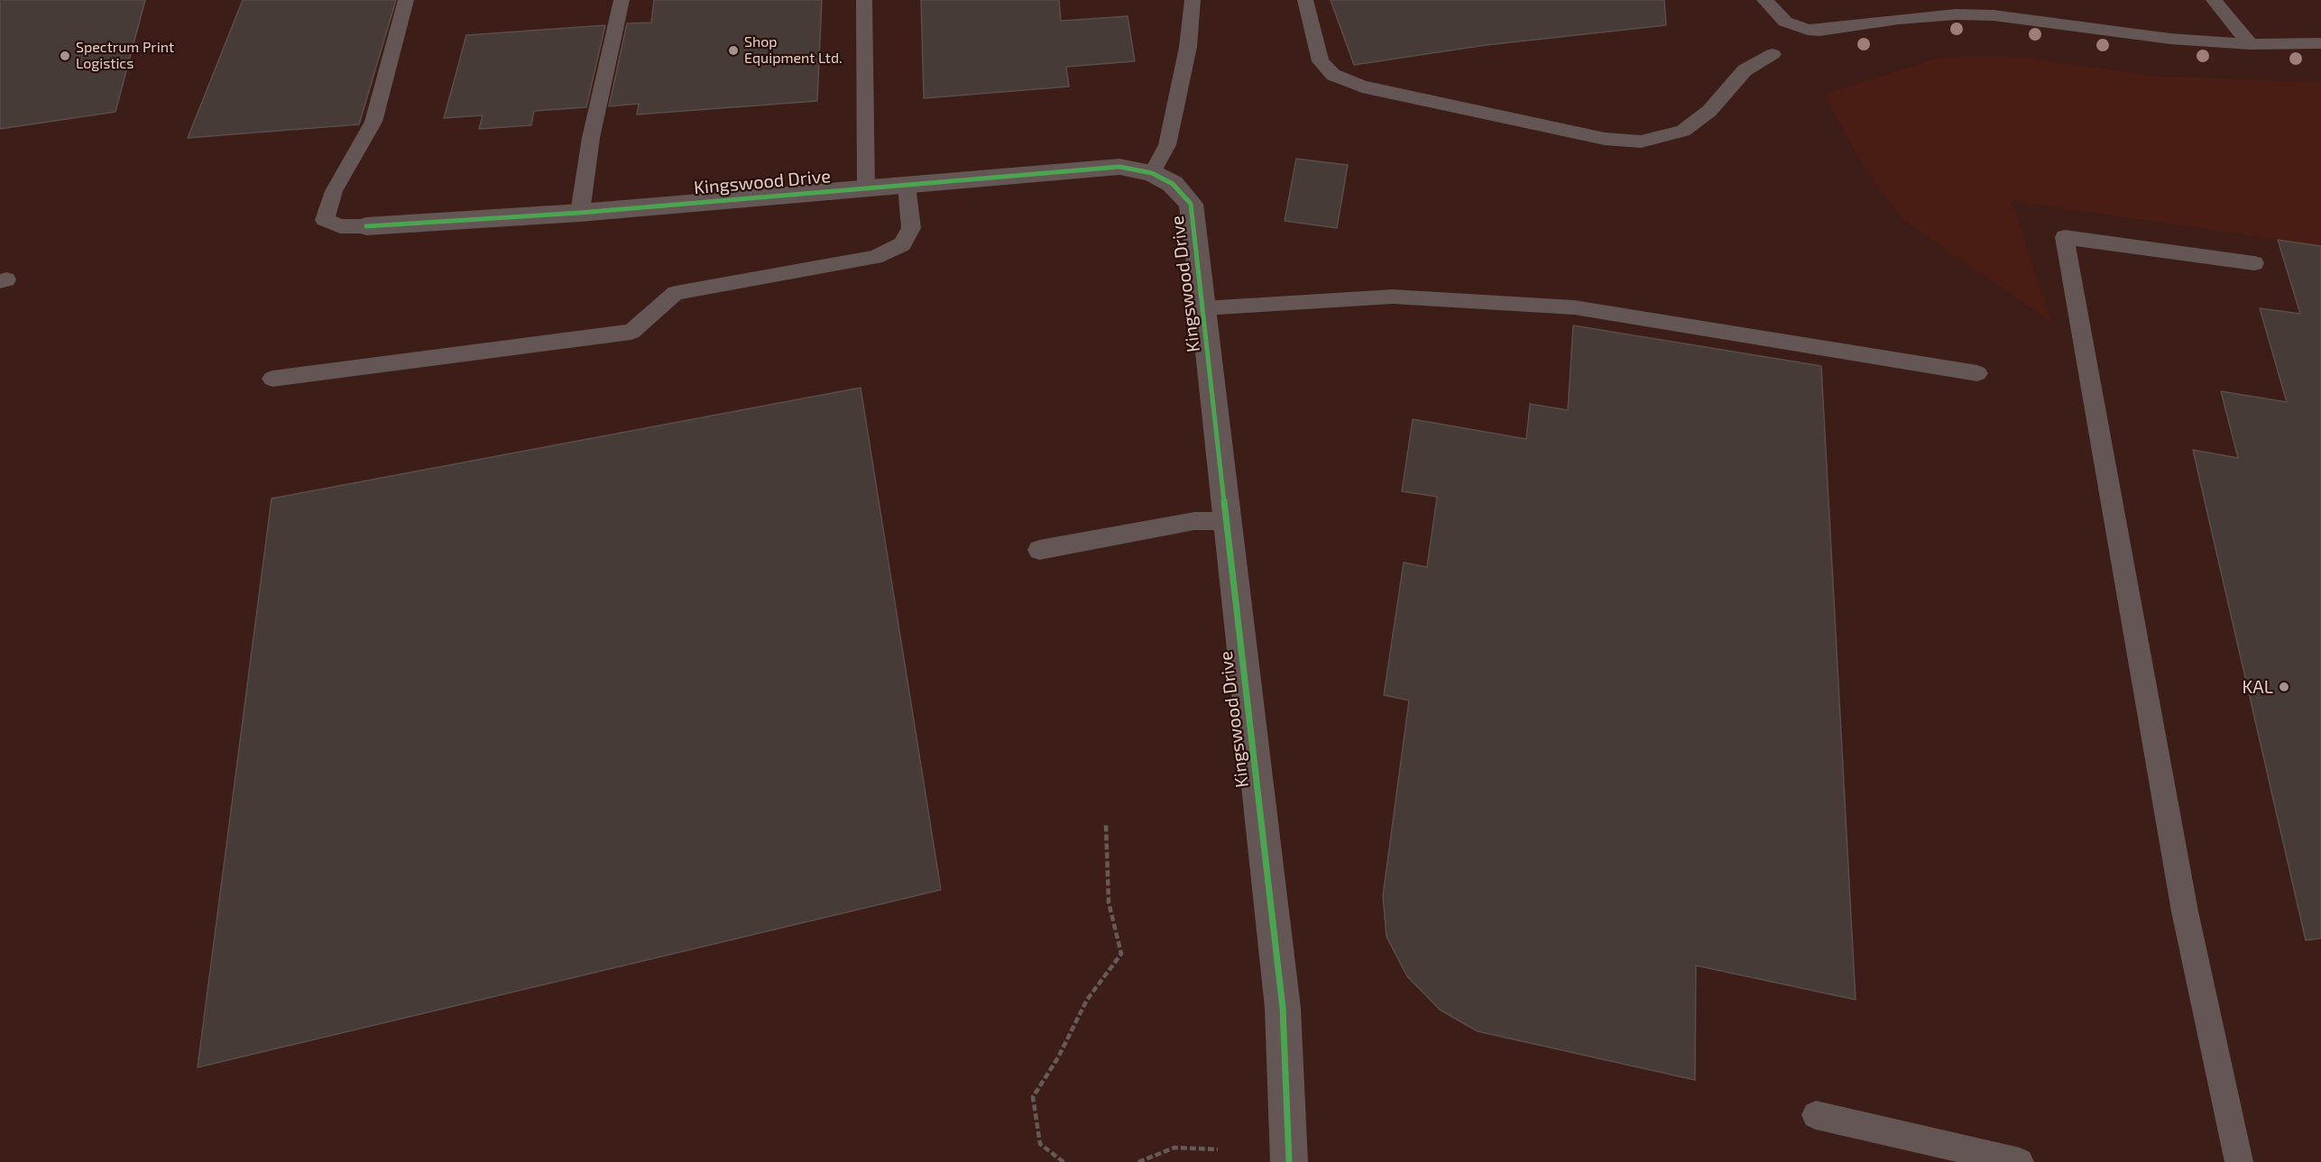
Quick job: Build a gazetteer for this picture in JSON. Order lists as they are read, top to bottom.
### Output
{
  "streets": {
    "street": ["Kingswood Drive"]
  },
  "places": ["Shop Equipment Ltd.", "Spectrum Print Logistics", "KAL"]
}
